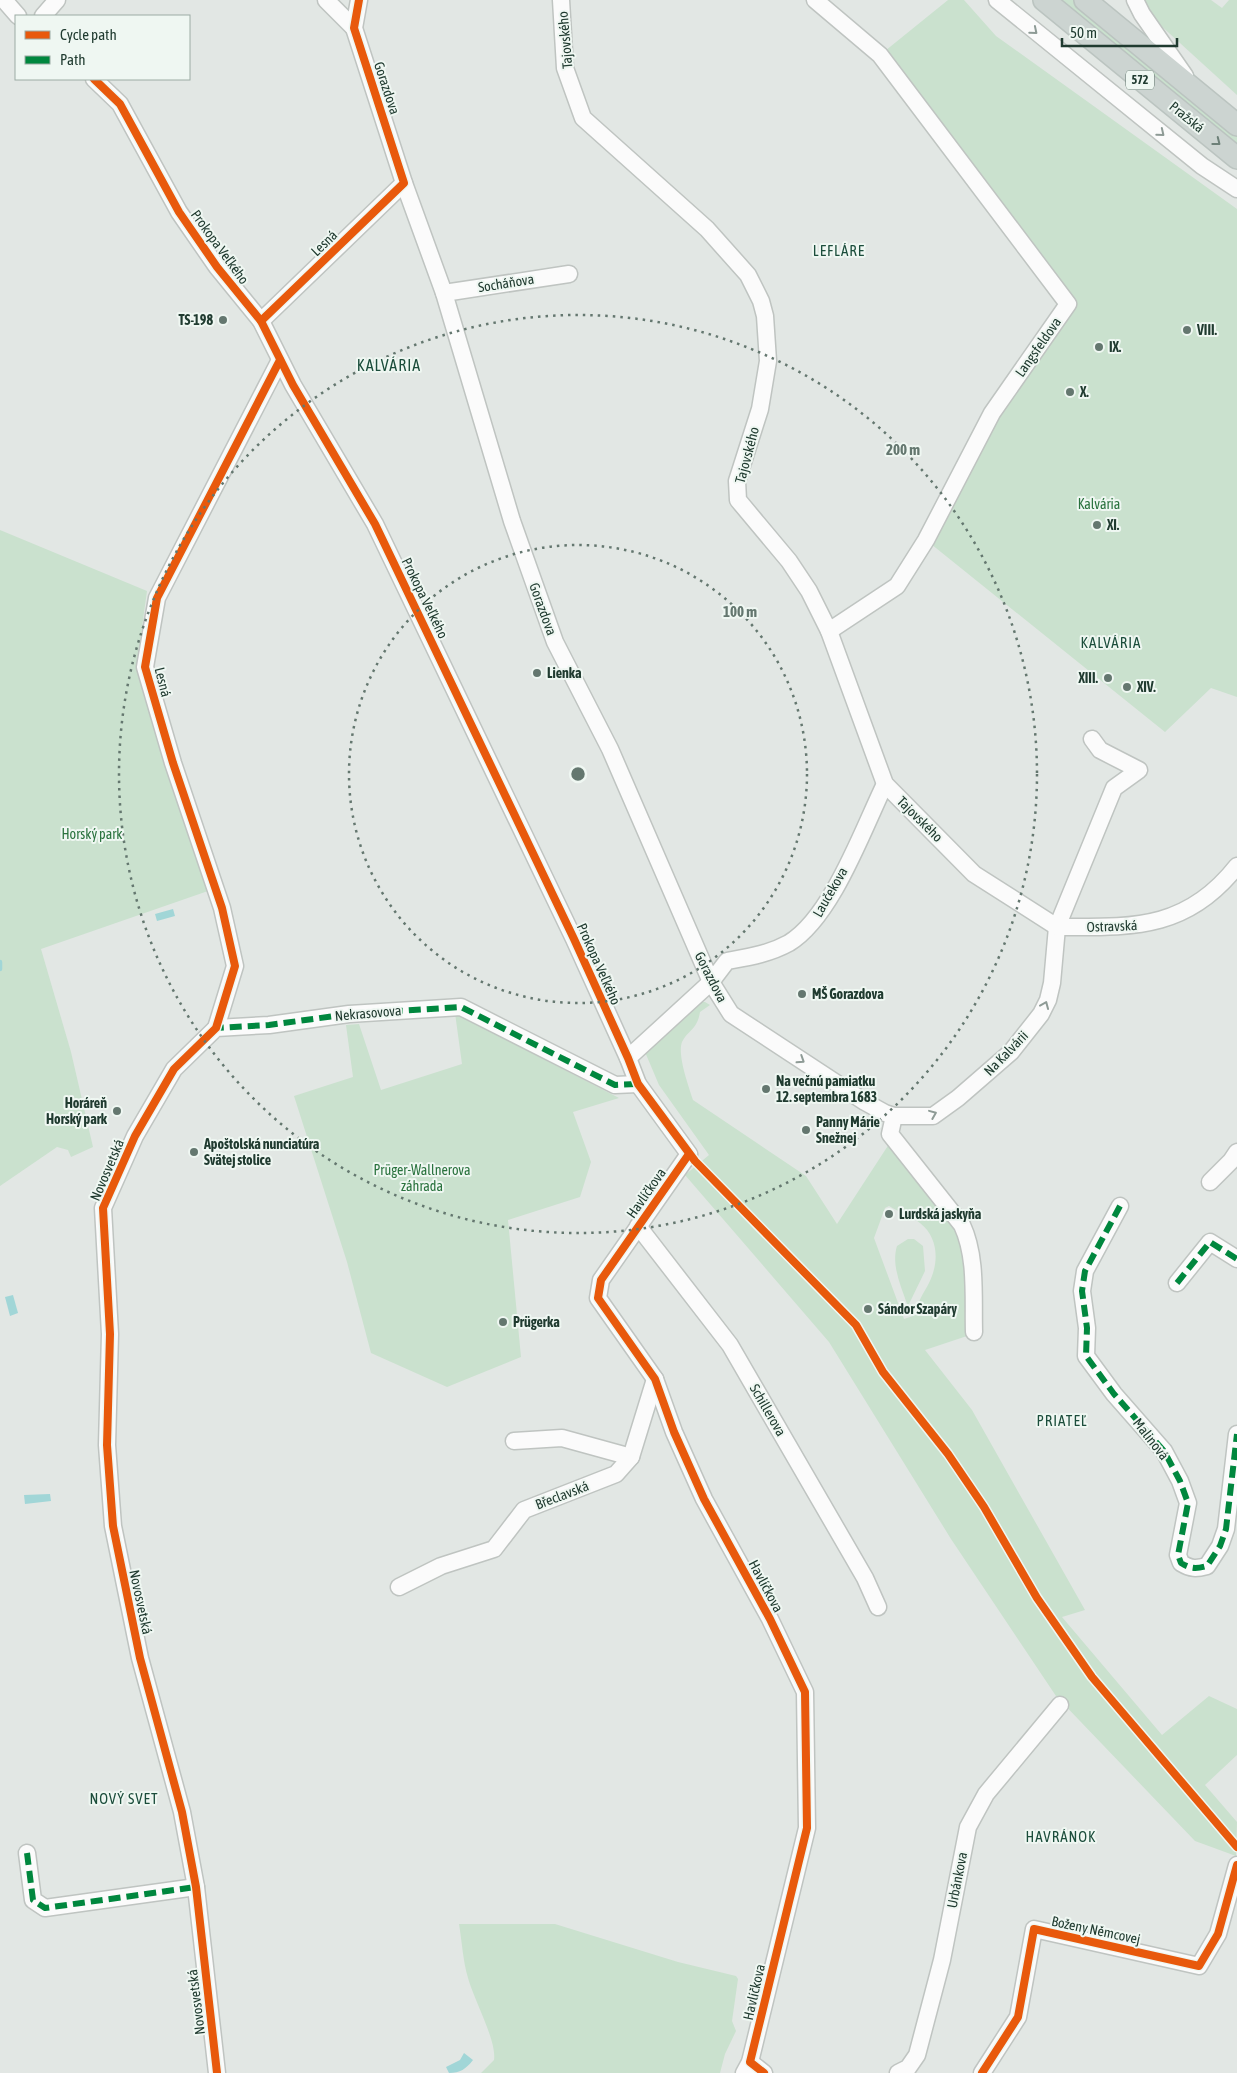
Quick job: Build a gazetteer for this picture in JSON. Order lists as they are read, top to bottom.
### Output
{
  "streets": {
    "main road": ["572", "Pražská"],
    "street": [
      "Tajovského",
      "Gorazdova",
      "Lesná",
      "Prokopa Veľkého",
      "Socháňova",
      "Langsfeldova",
      "Laučekova",
      "Ostravská",
      "Nekrasovova",
      "Na Kalvárii",
      "Novosvetská",
      "Havlíčkova",
      "Schillerova",
      "Malinová",
      "Břeclavská",
      "Urbánkova",
      "Boženy Němcovej"
    ]
  },
  "crossings": [
    ["Tajovského", "Langsfeldova"],
    ["Tajovského", "Laučekova"],
    ["Tajovského", "Ostravská"],
    ["Tajovského", "Na Kalvárii"],
    ["Gorazdova", "Lesná"],
    ["Gorazdova", "Socháňova"],
    ["Gorazdova", "Laučekova"],
    ["Gorazdova", "Na Kalvárii"],
    ["Lesná", "Prokopa Veľkého"],
    ["Lesná", "Nekrasovova"],
    ["Lesná", "Novosvetská"],
    ["Prokopa Veľkého", "Laučekova"],
    ["Prokopa Veľkého", "Nekrasovova"],
    ["Prokopa Veľkého", "Havlíčkova"],
    ["Ostravská", "Na Kalvárii"],
    ["Nekrasovova", "Novosvetská"],
    ["Havlíčkova", "Schillerova"],
    ["Havlíčkova", "Břeclavská"]
  ],
  "one_way": ["Na Kalvárii"],
  "districts": [
    "LEFLÁRE",
    "KALVÁRIA",
    "KALVÁRIA",
    "PRIATEĽ",
    "NOVÝ SVET",
    "HAVRÁNOK"
  ],
  "parks": ["Kalvária", "Horský park", "Prüger-Wallnerova záhrada"],
  "places": [
    "TS-198",
    "VIII.",
    "IX.",
    "X.",
    "XI.",
    "Lienka",
    "XIII.",
    "XIV.",
    "MŠ Gorazdova",
    "Na večnú pamiatku 12. septembra 1683",
    "Horáreň Horský park",
    "Panny Márie Snežnej",
    "Apoštolská nunciatúra Svätej stolice",
    "Lurdská jaskyňa",
    "Sándor Szapáry",
    "Prügerka"
  ],
  "legend": ["Cycle path", "Path"],
  "scale_bar": "50 m",
  "rings": ["200 m", "100 m"]
}
